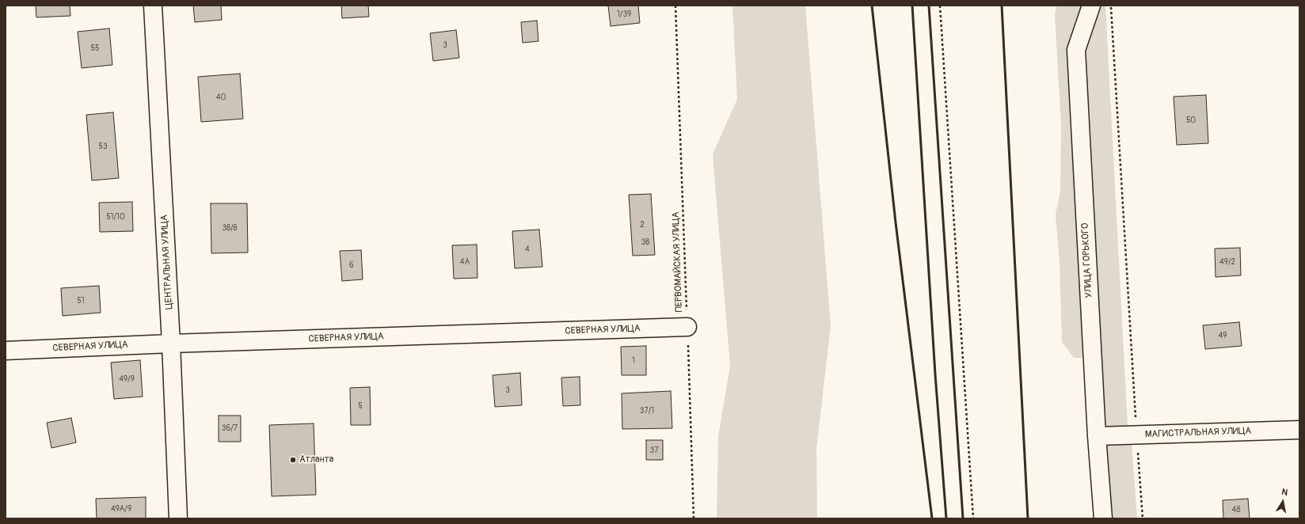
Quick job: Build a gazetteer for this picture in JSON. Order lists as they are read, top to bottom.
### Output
{
  "streets": {
    "street": [
      "УЛИЦА ГОРЬКОГО",
      "ЦЕНТРАЛЬНАЯ УЛИЦА",
      "СЕВЕРНАЯ УЛИЦА",
      "МАГИСТРАЛЬНАЯ УЛИЦА"
    ],
    "path": ["ПЕРВОМАЙСКАЯ УЛИЦА"]
  },
  "crossings": [
    ["УЛИЦА ГОРЬКОГО", "МАГИСТРАЛЬНАЯ УЛИЦА"],
    ["ЦЕНТРАЛЬНАЯ УЛИЦА", "СЕВЕРНАЯ УЛИЦА"],
    ["ПЕРВОМАЙСКАЯ УЛИЦА", "СЕВЕРНАЯ УЛИЦА"]
  ],
  "places": ["Атланта"],
  "house_numbers": [
    "1/39",
    "3",
    "55",
    "40",
    "50",
    "53",
    "51/10",
    "2",
    "38/8",
    "38",
    "4",
    "4А",
    "49/2",
    "6",
    "51",
    "49",
    "1",
    "49/9",
    "3",
    "5",
    "37/1",
    "36/7",
    "37",
    "49А/9",
    "48"
  ],
  "north": "top"
}
